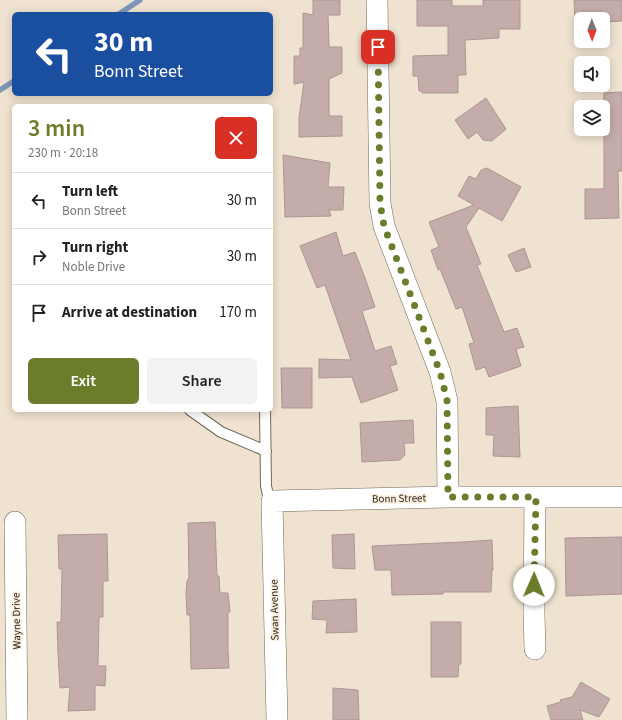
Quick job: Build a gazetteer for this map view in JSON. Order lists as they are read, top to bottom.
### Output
{
  "streets": {
    "street": ["Bonn Street", "Swan Avenue", "Wayne Drive"]
  },
  "crossings": [
    ["Bonn Street", "Swan Avenue"]
  ],
  "north": "bottom",
  "page": {
    "turn": ["30 m", "Bonn Street"],
    "heading": ["3 min", "230 m · 20:18"],
    "list": [
      {
        "name": "Turn left",
        "note": "Bonn Street",
        "value": "30 m"
      },
      {
        "name": "Turn right",
        "note": "Noble Drive",
        "value": "30 m"
      },
      {
        "name": "Arrive at destination",
        "value": "170 m"
      }
    ],
    "buttons": ["Exit", "Share"]
  }
}
